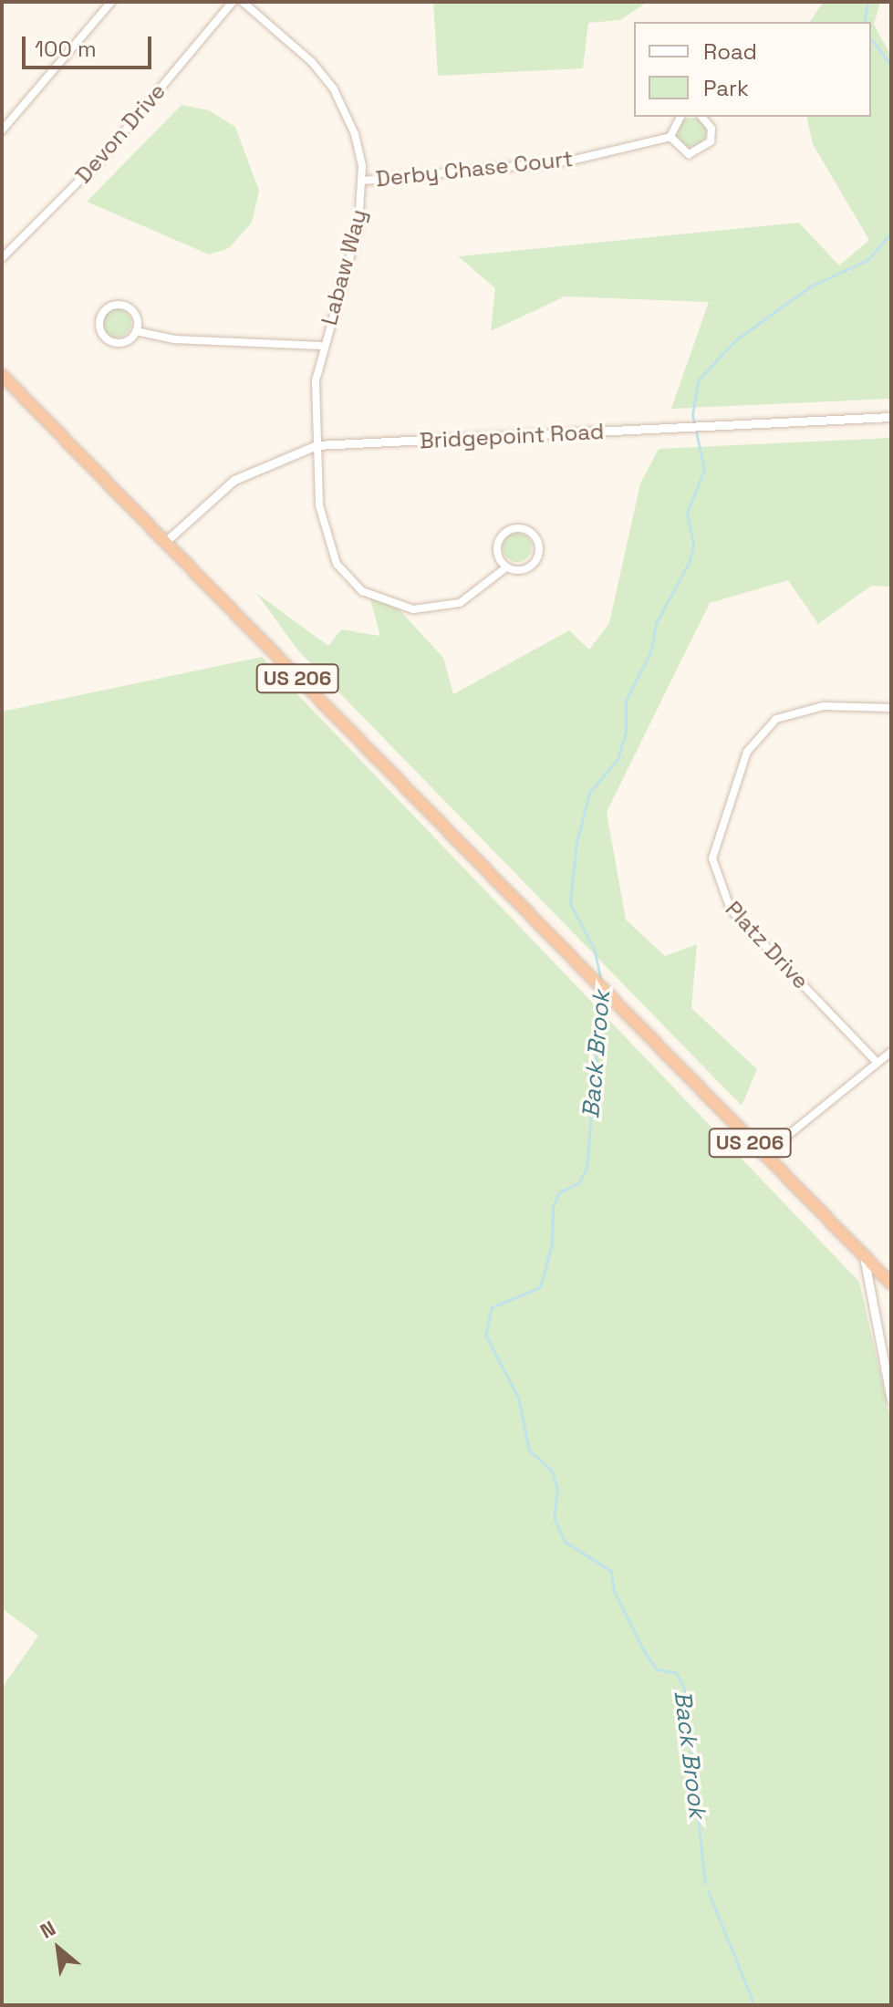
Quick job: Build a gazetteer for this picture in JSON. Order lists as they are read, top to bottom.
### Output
{
  "streets": {
    "highway": ["US 206"],
    "street": [
      "Devon Drive",
      "Derby Chase Court",
      "Labaw Way",
      "Bridgepoint Road",
      "Platz Drive"
    ]
  },
  "crossings": [
    ["Derby Chase Court", "Labaw Way"],
    ["Labaw Way", "Bridgepoint Road"],
    ["Bridgepoint Road", "US 206"]
  ],
  "water": ["Back Brook"],
  "legend": ["Road", "Park"],
  "scale_bar": "100 m",
  "north": "top left"
}
